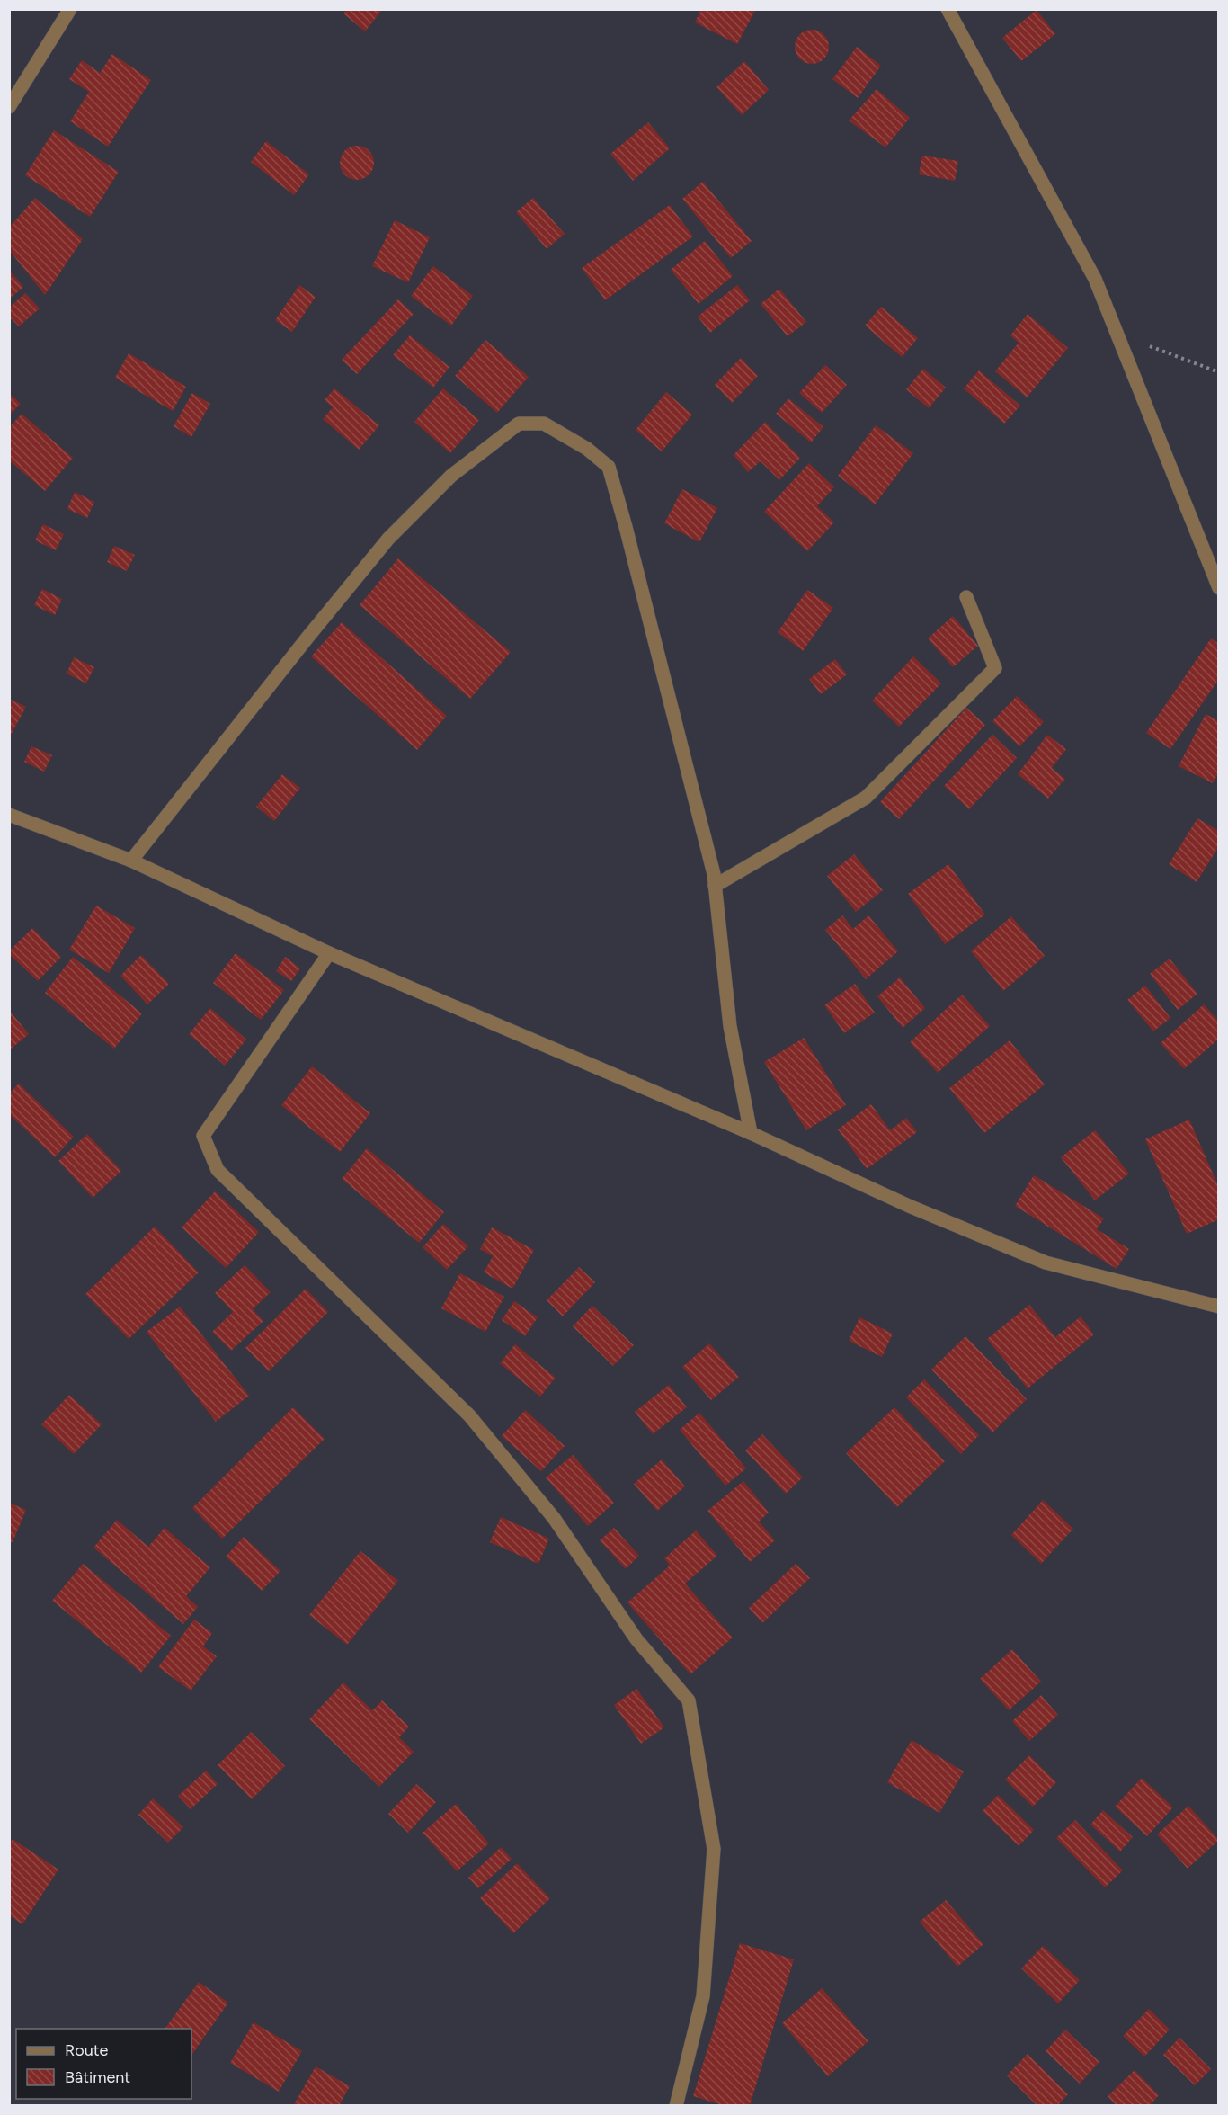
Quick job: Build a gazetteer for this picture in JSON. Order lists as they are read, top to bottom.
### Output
{
  "legend": ["Route", "Bâtiment"]
}
